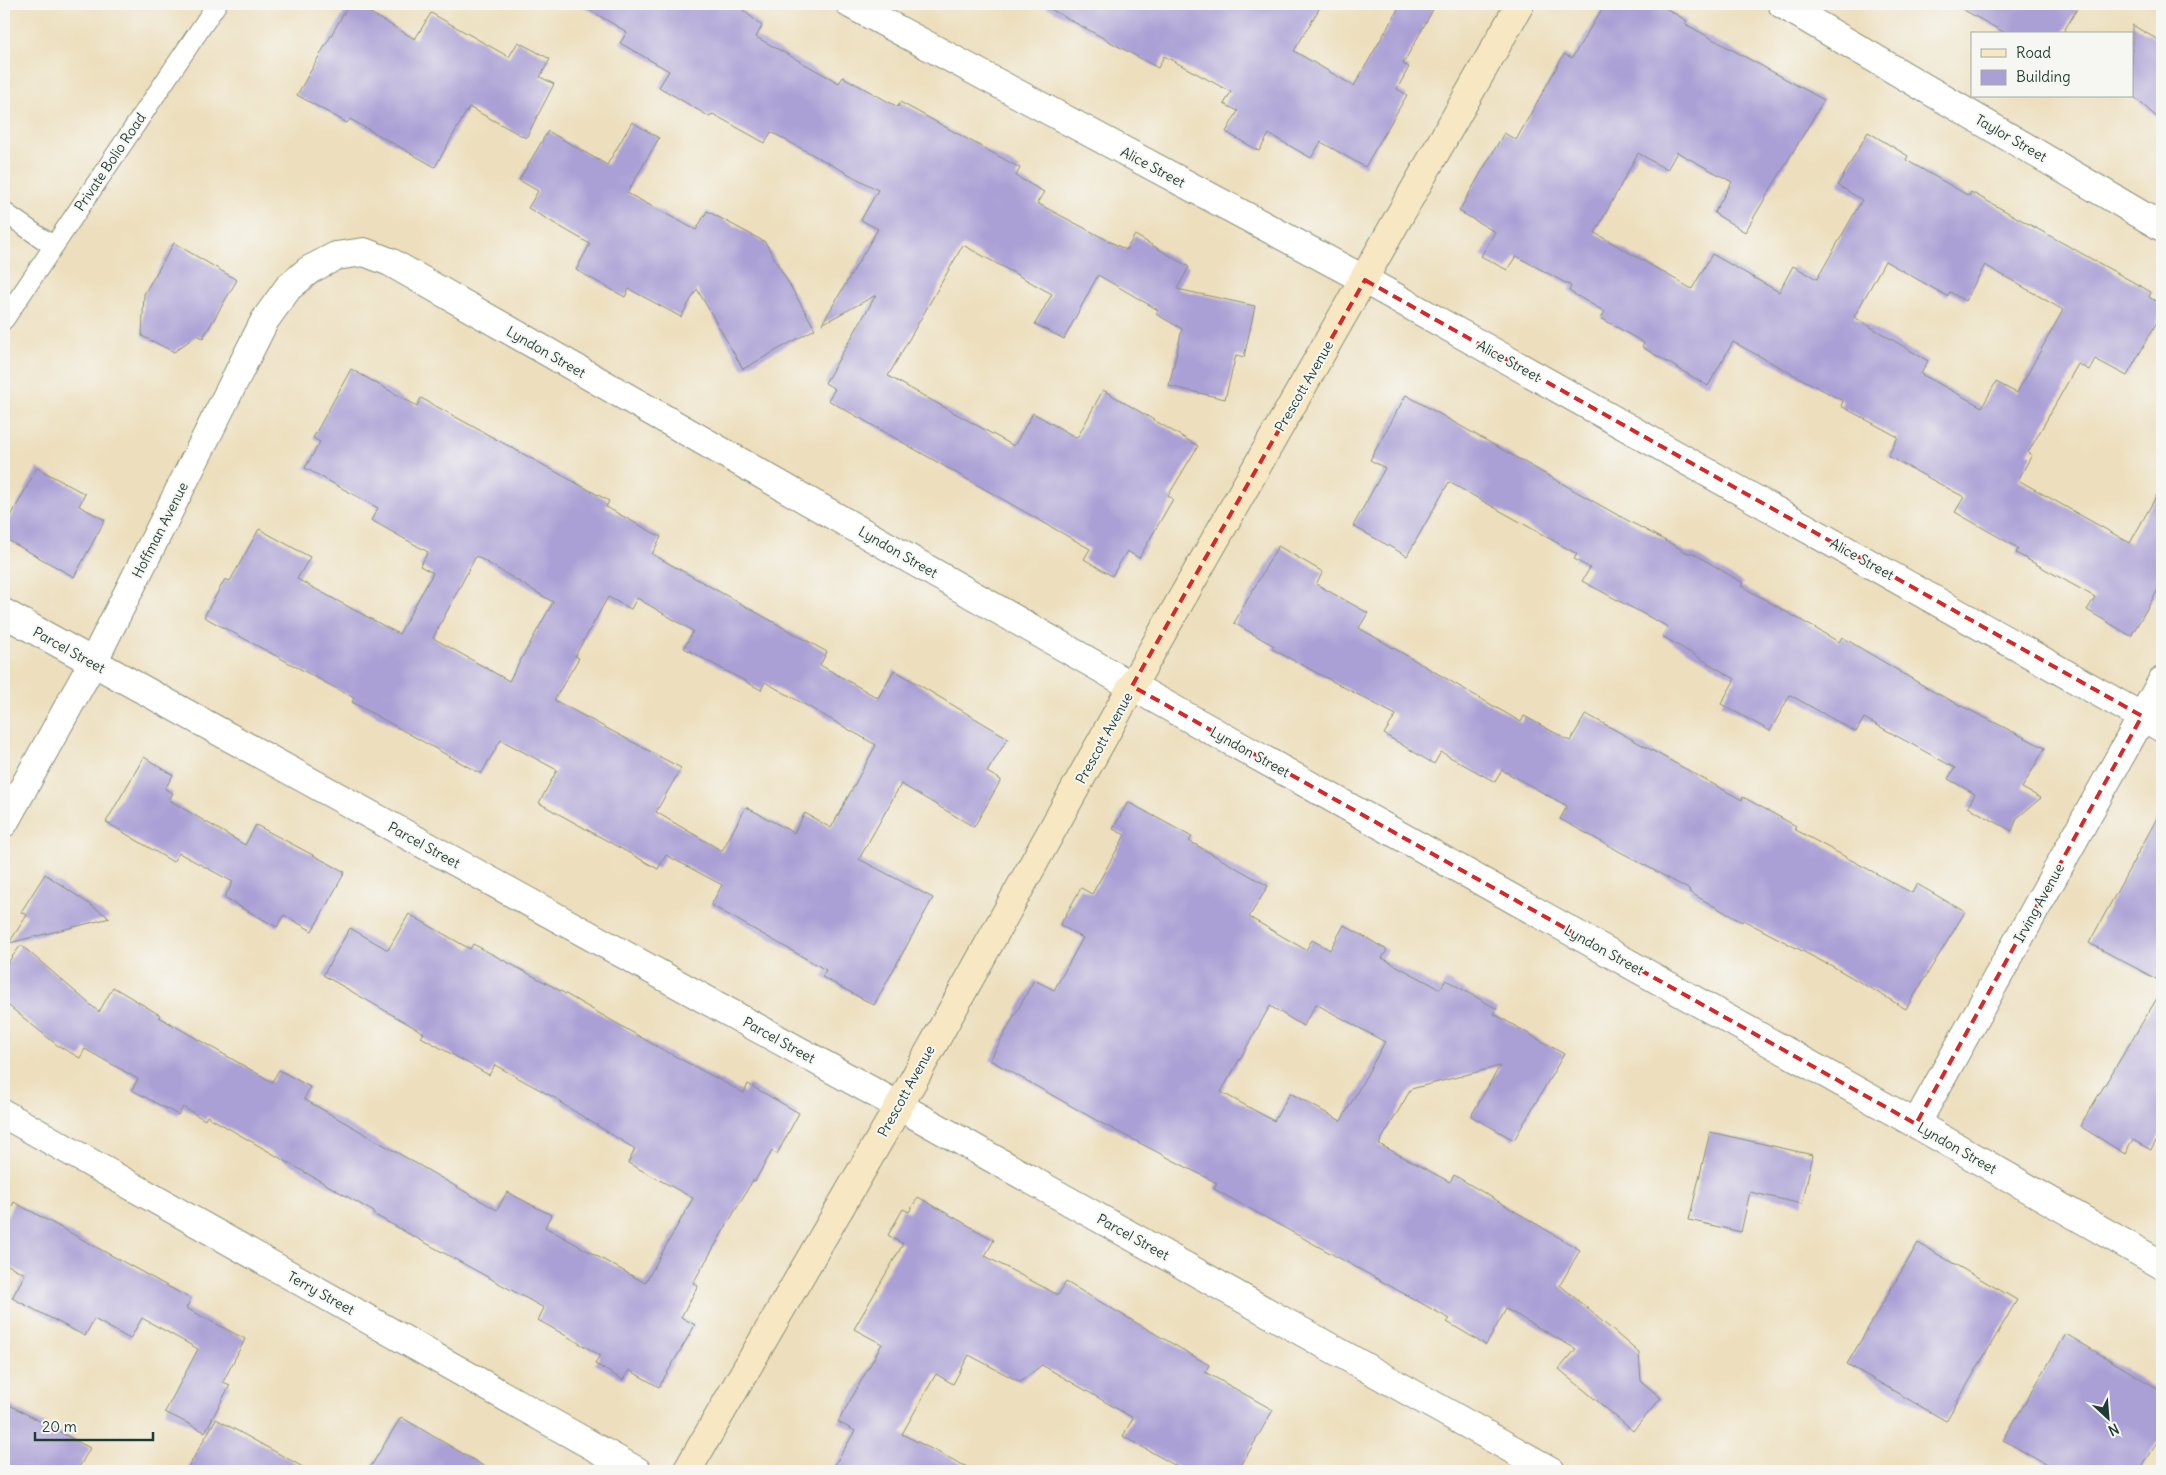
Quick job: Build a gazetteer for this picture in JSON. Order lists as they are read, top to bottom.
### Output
{
  "streets": {
    "street": [
      "Taylor Street",
      "Alice Street",
      "Lyndon Street",
      "Prescott Avenue",
      "Hoffman Avenue",
      "Parcel Street",
      "Irving Avenue",
      "Terry Street"
    ],
    "lane": ["Private Bolio Road"]
  },
  "crossings": [
    ["Alice Street", "Prescott Avenue"],
    ["Alice Street", "Irving Avenue"],
    ["Lyndon Street", "Prescott Avenue"],
    ["Lyndon Street", "Hoffman Avenue"],
    ["Lyndon Street", "Irving Avenue"],
    ["Prescott Avenue", "Parcel Street"],
    ["Hoffman Avenue", "Parcel Street"]
  ],
  "legend": ["Road", "Building"],
  "scale_bar": "20 m",
  "north": "bottom right"
}
